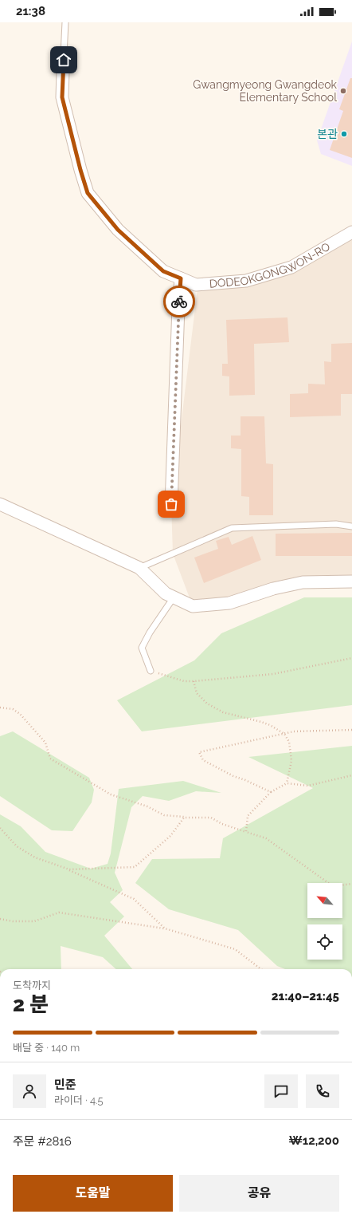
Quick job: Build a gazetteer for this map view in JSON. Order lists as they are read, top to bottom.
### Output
{
  "streets": {
    "street": ["DODEOKGONGWON-RO"]
  },
  "places": ["Gwangmyeong Gwangdeok Elementary School", "본관"],
  "north": "top left",
  "page": {
    "status": "21:38",
    "heading": ["2 분", "도착까지", "21:40–21:45"],
    "panel": [
      "민준",
      "라이더 · 4.5",
      "주문 #2816",
      "₩12,200"
    ],
    "bar": "배달 중 · 140 m",
    "buttons": ["도움말", "공유"]
  }
}
